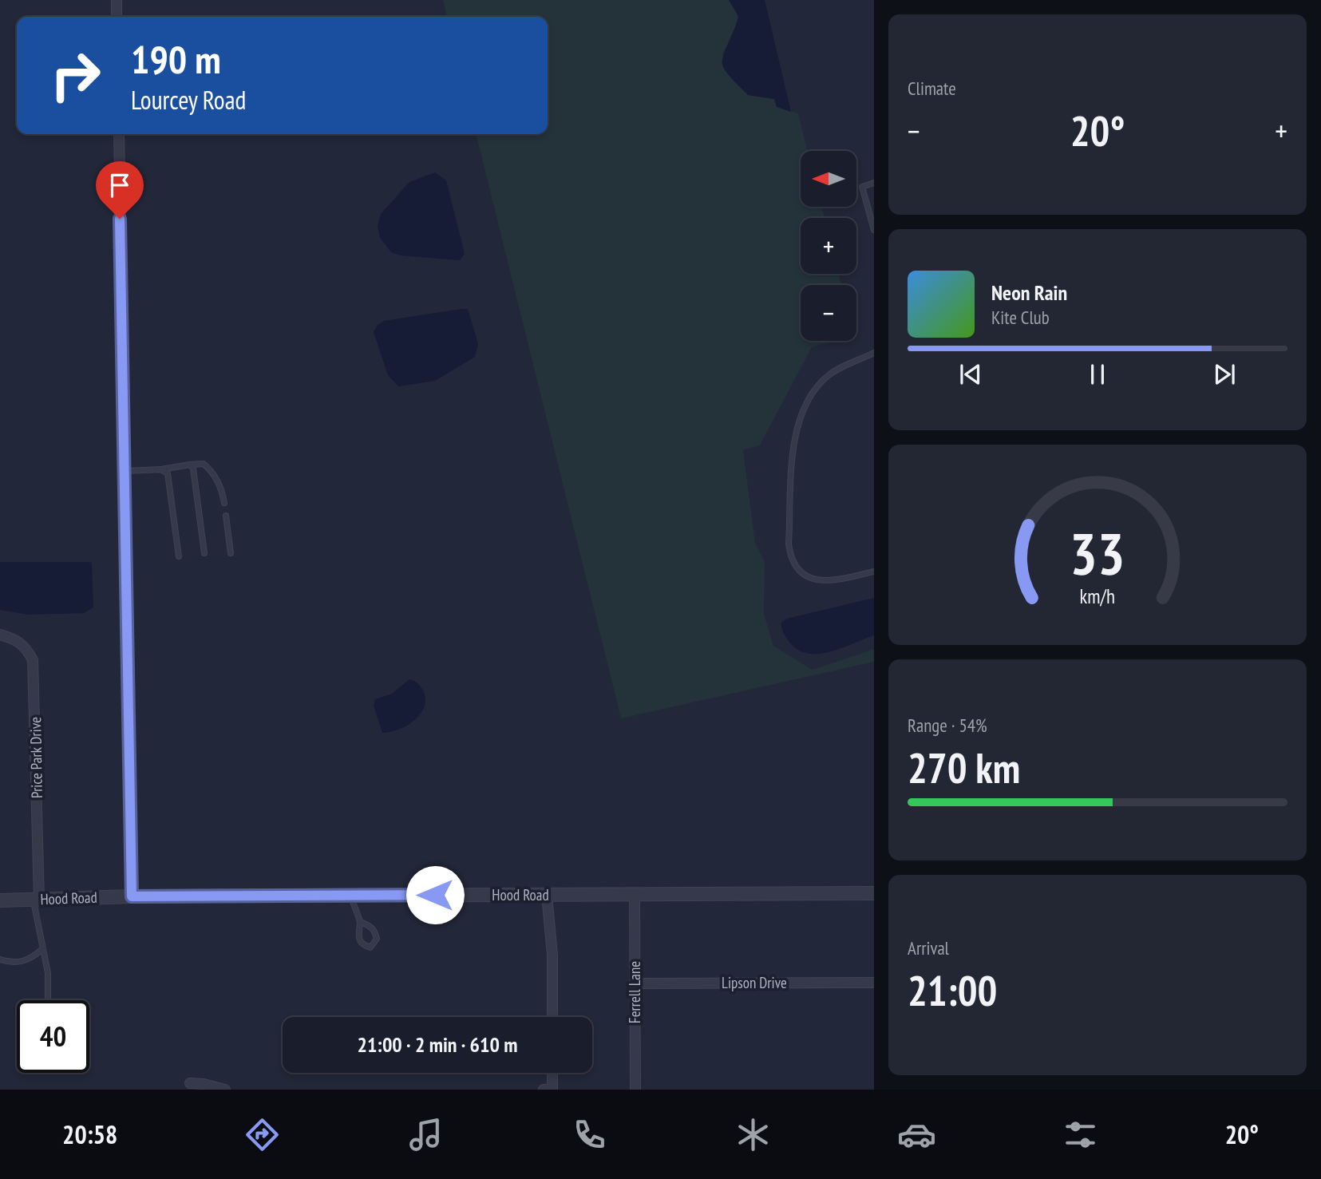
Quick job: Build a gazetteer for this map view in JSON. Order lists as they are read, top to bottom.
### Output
{
  "streets": {
    "street": [
      "Price Park Drive",
      "Hood Road",
      "Lipson Drive",
      "Ferrell Lane"
    ]
  },
  "crossings": [
    ["Price Park Drive", "Hood Road"],
    ["Hood Road", "Ferrell Lane"],
    ["Lipson Drive", "Ferrell Lane"]
  ],
  "north": "left",
  "page": {
    "tile": [
      "Climate",
      ["Range · 54%", "270 km"],
      ["Arrival", "21:00"]
    ],
    "turn": ["190 m", "Lourcey Road"],
    "heat": ["−", "20°", "+"],
    "map_buttons": ["+", "−"],
    "song": ["Neon Rain", "Kite Club"],
    "limit": "40",
    "trip": "21:00 · 2 min · 610 m",
    "tabs": ["20:58", "20°"],
    "gauge": ["33", "km/h"]
  }
}
